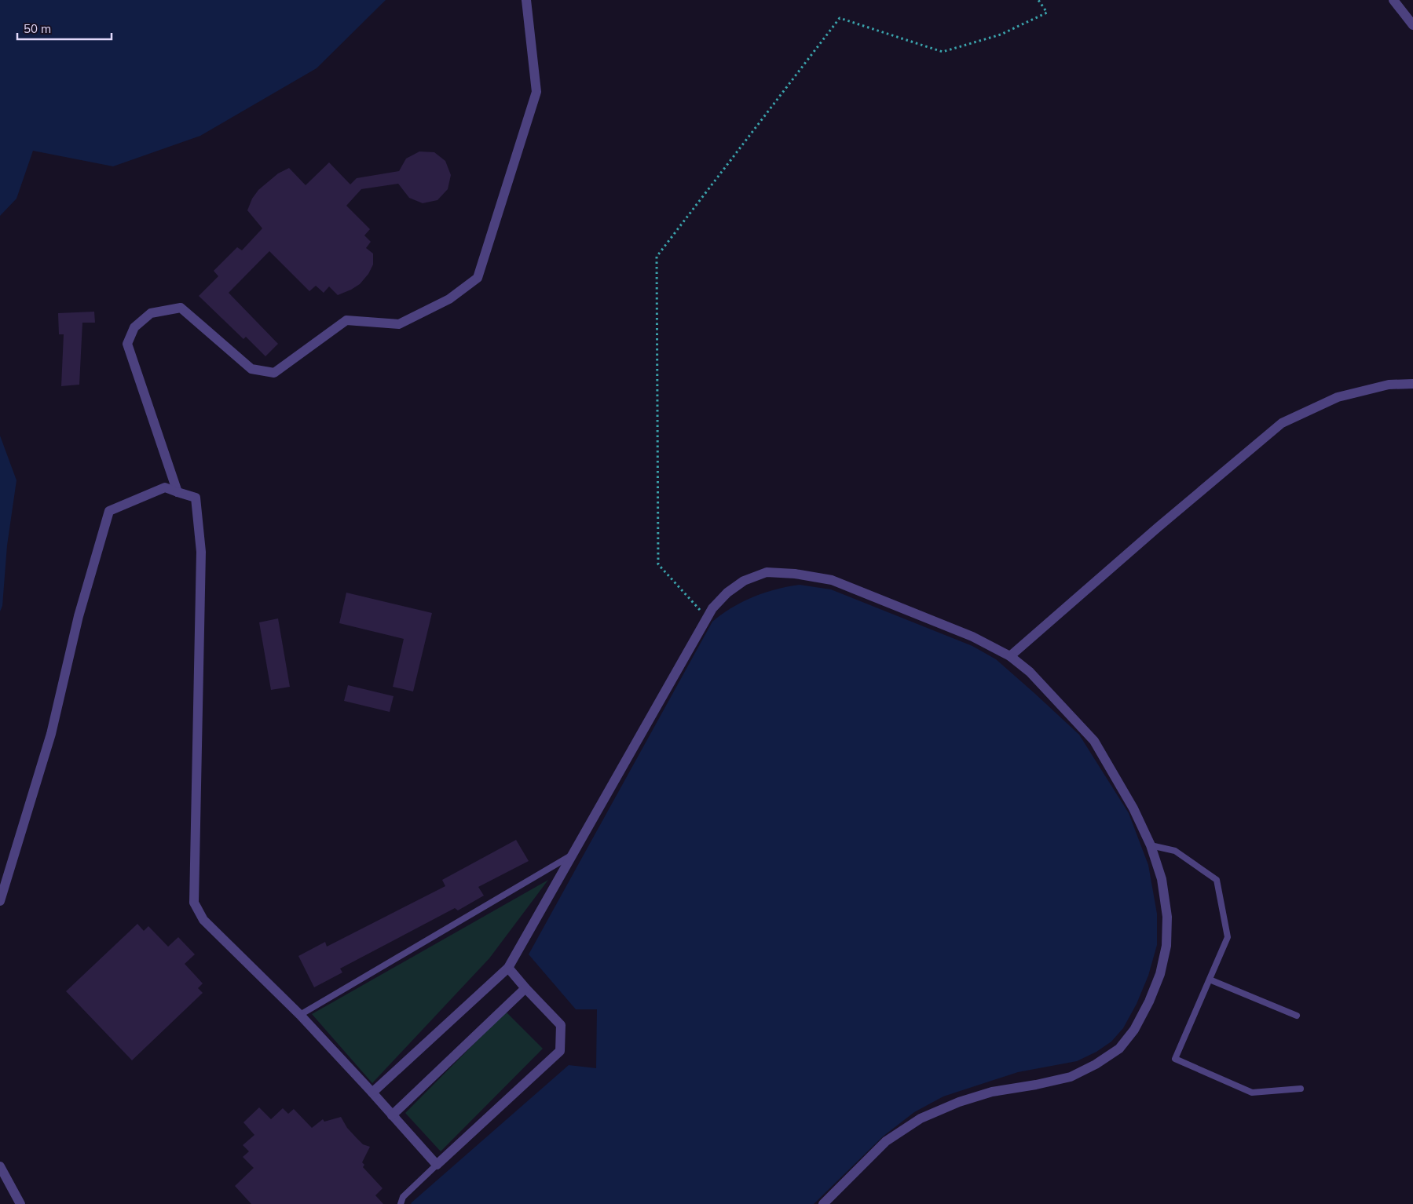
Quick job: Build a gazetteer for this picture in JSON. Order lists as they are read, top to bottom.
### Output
{
  "scale_bar": "50 m"
}
